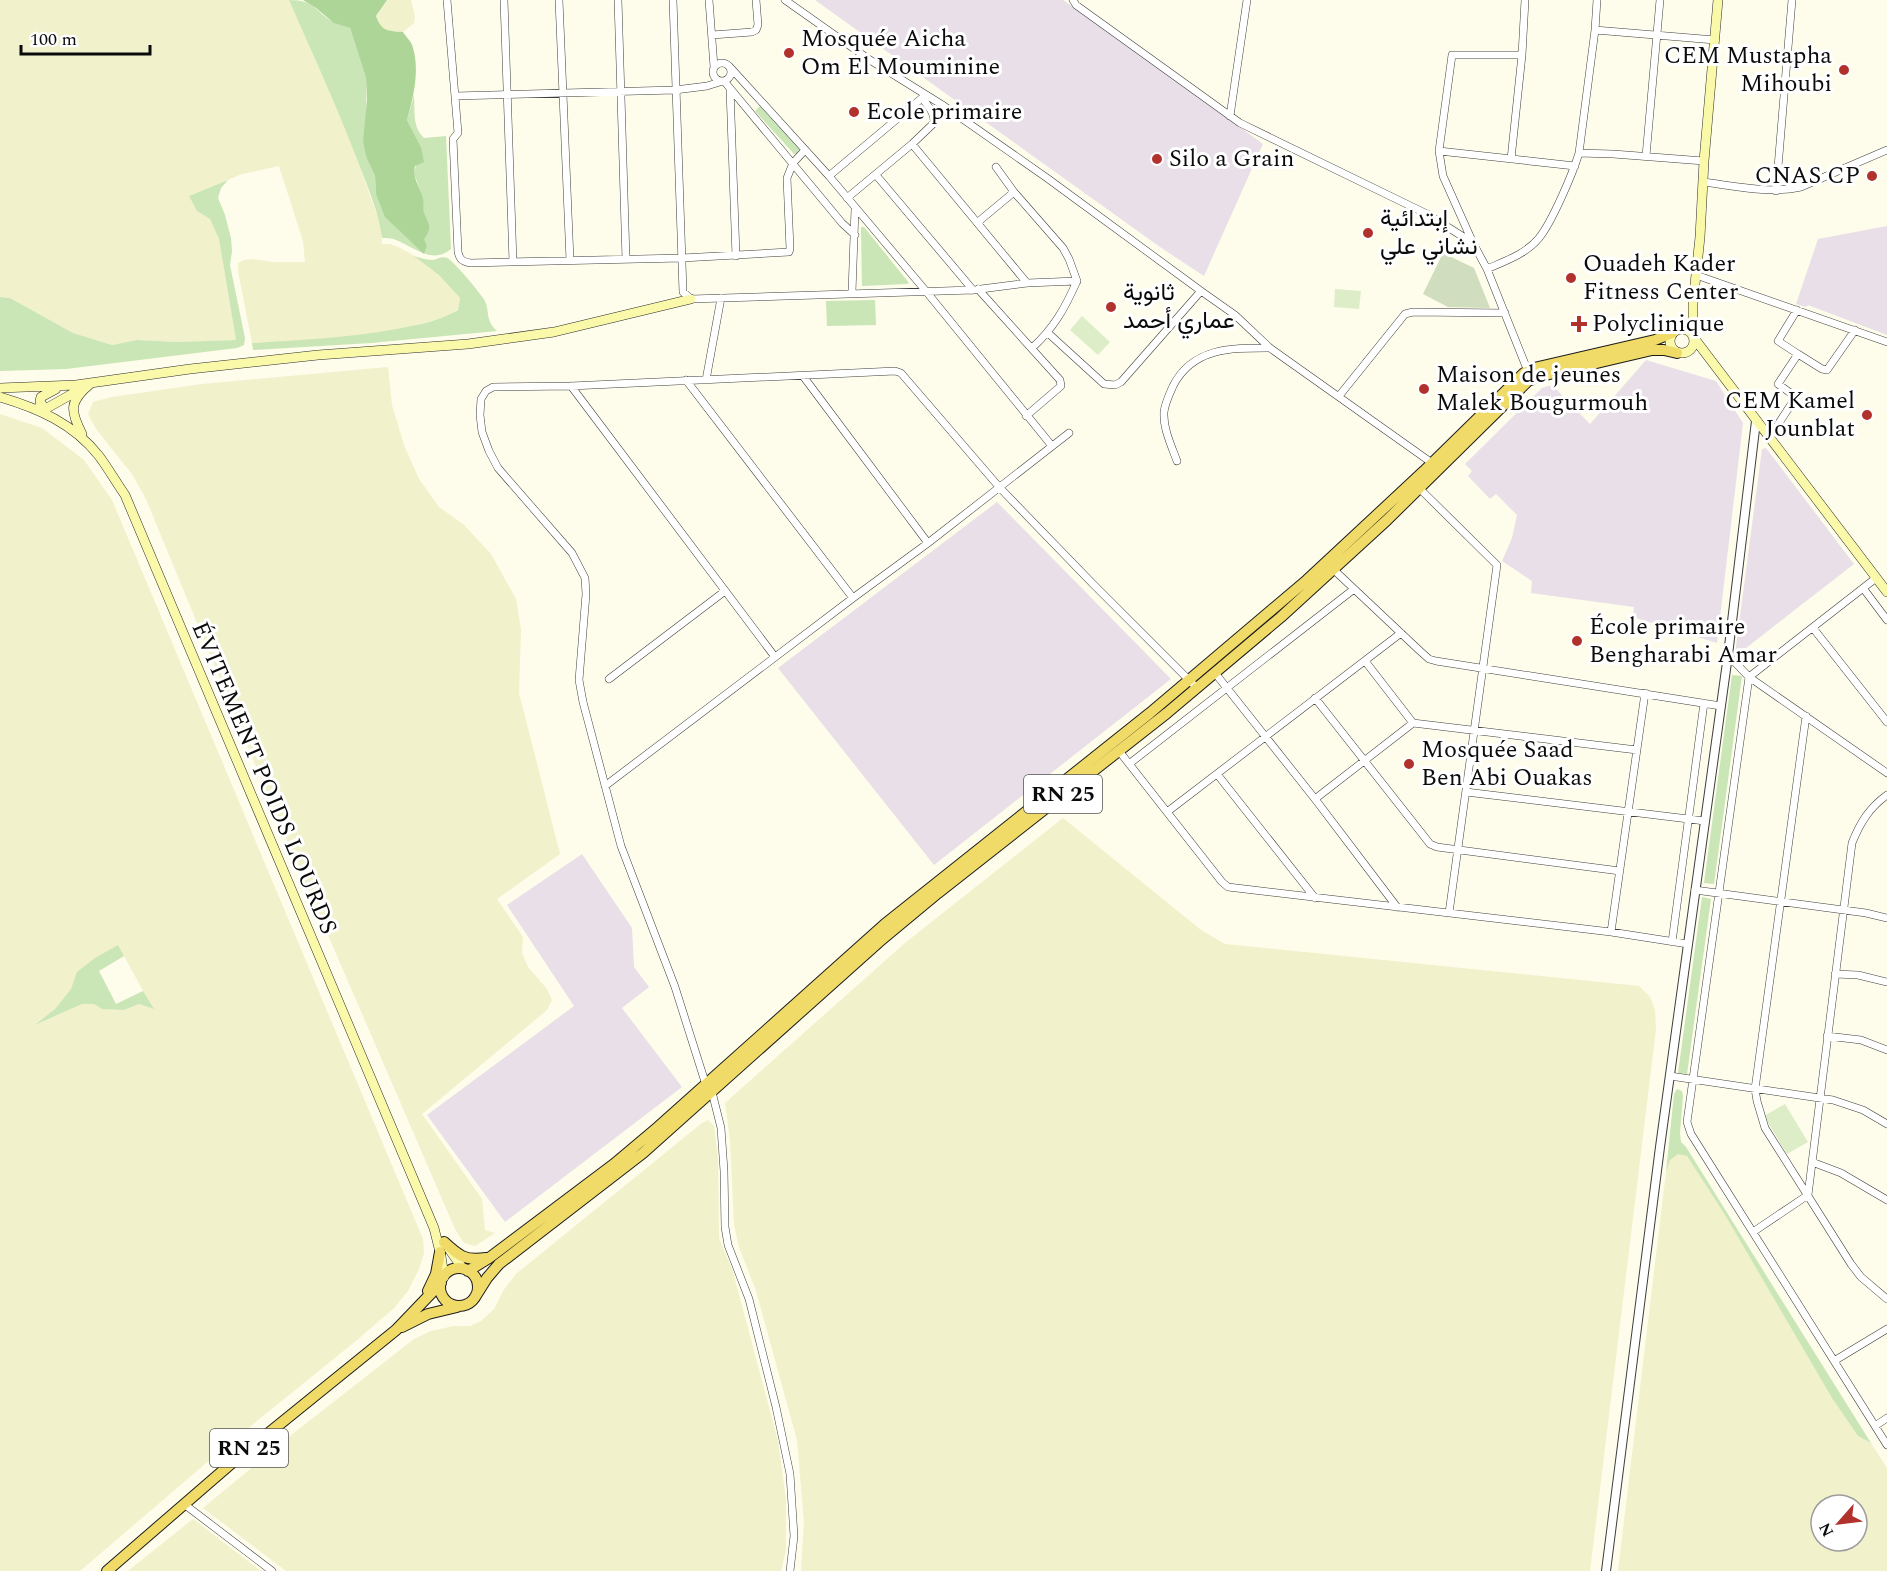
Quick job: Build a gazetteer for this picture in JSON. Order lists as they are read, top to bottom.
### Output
{
  "streets": {
    "main road": ["ÉVITEMENT POIDS LOURDS", "RN 25"]
  },
  "crossings": [
    ["ÉVITEMENT POIDS LOURDS", "RN 25"]
  ],
  "places": {
    "other": [
      "Mosquée Aicha Om El Mouminine",
      "CEM Mustapha Mihoubi",
      "Ecole primaire",
      "Silo a Grain",
      "CNAS CP",
      "إبتدائية نشاني علي",
      "Ouadeh Kader Fitness Center",
      "ثانوية عماري أحمد",
      "Maison de jeunes Malek Bougurmouh",
      "CEM Kamel Jounblat",
      "École primaire Bengharabi Amar",
      "Mosquée Saad Ben Abi Ouakas"
    ],
    "health": ["Polyclinique"]
  },
  "scale_bar": "100 m",
  "north": "bottom left"
}
